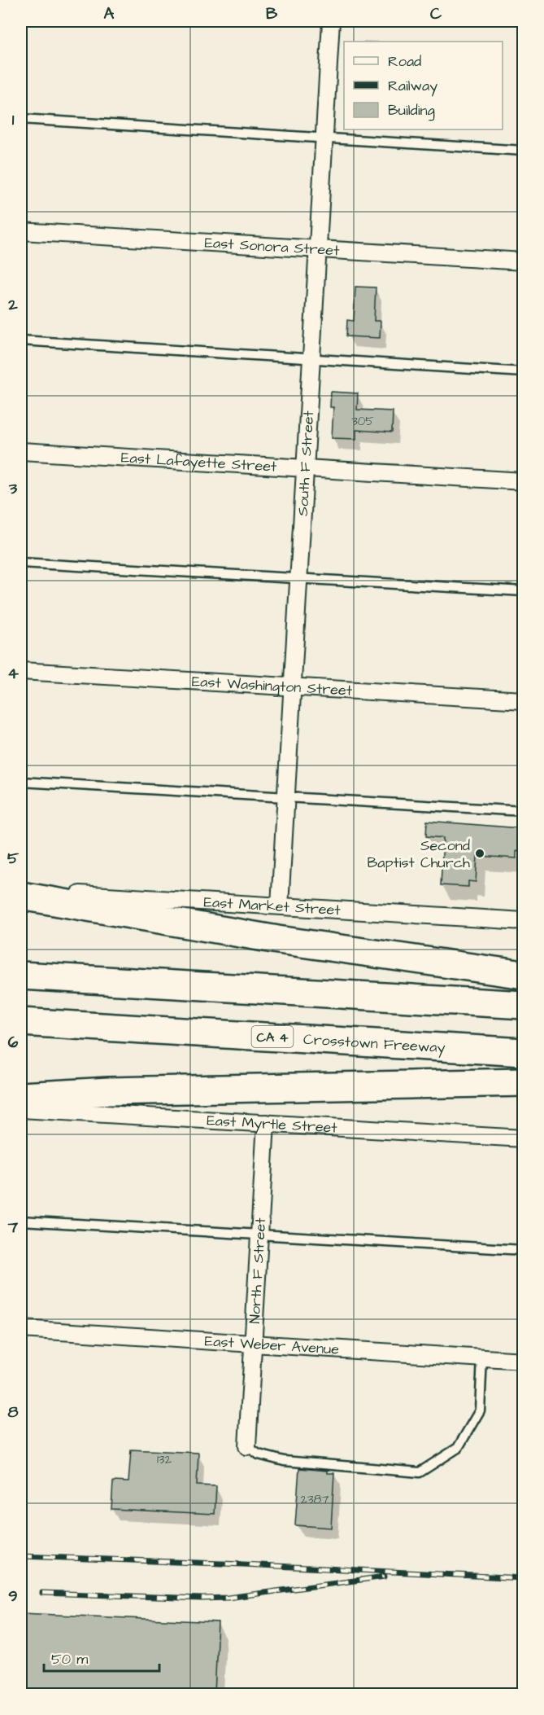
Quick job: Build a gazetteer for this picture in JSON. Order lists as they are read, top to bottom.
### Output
{
  "streets": {
    "highway": ["CA 4", "Crosstown Freeway"],
    "street": [
      "East Sonora Street",
      "East Lafayette Street",
      "South F Street",
      "East Washington Street",
      "East Market Street",
      "East Myrtle Street",
      "North F Street",
      "East Weber Avenue"
    ]
  },
  "crossings": [
    ["East Sonora Street", "South F Street"],
    ["East Lafayette Street", "South F Street"],
    ["South F Street", "East Washington Street"],
    ["South F Street", "East Market Street"],
    ["East Myrtle Street", "North F Street"],
    ["North F Street", "East Weber Avenue"]
  ],
  "places": ["Second Baptist Church"],
  "house_numbers": ["305", "132", "2387"],
  "legend": ["Road", "Railway", "Building"],
  "scale_bar": "50 m",
  "grid": {
    "columns": ["A", "B", "C"],
    "rows": [
      "1",
      "2",
      "3",
      "4",
      "5",
      "6",
      "7",
      "8",
      "9"
    ]
  }
}
